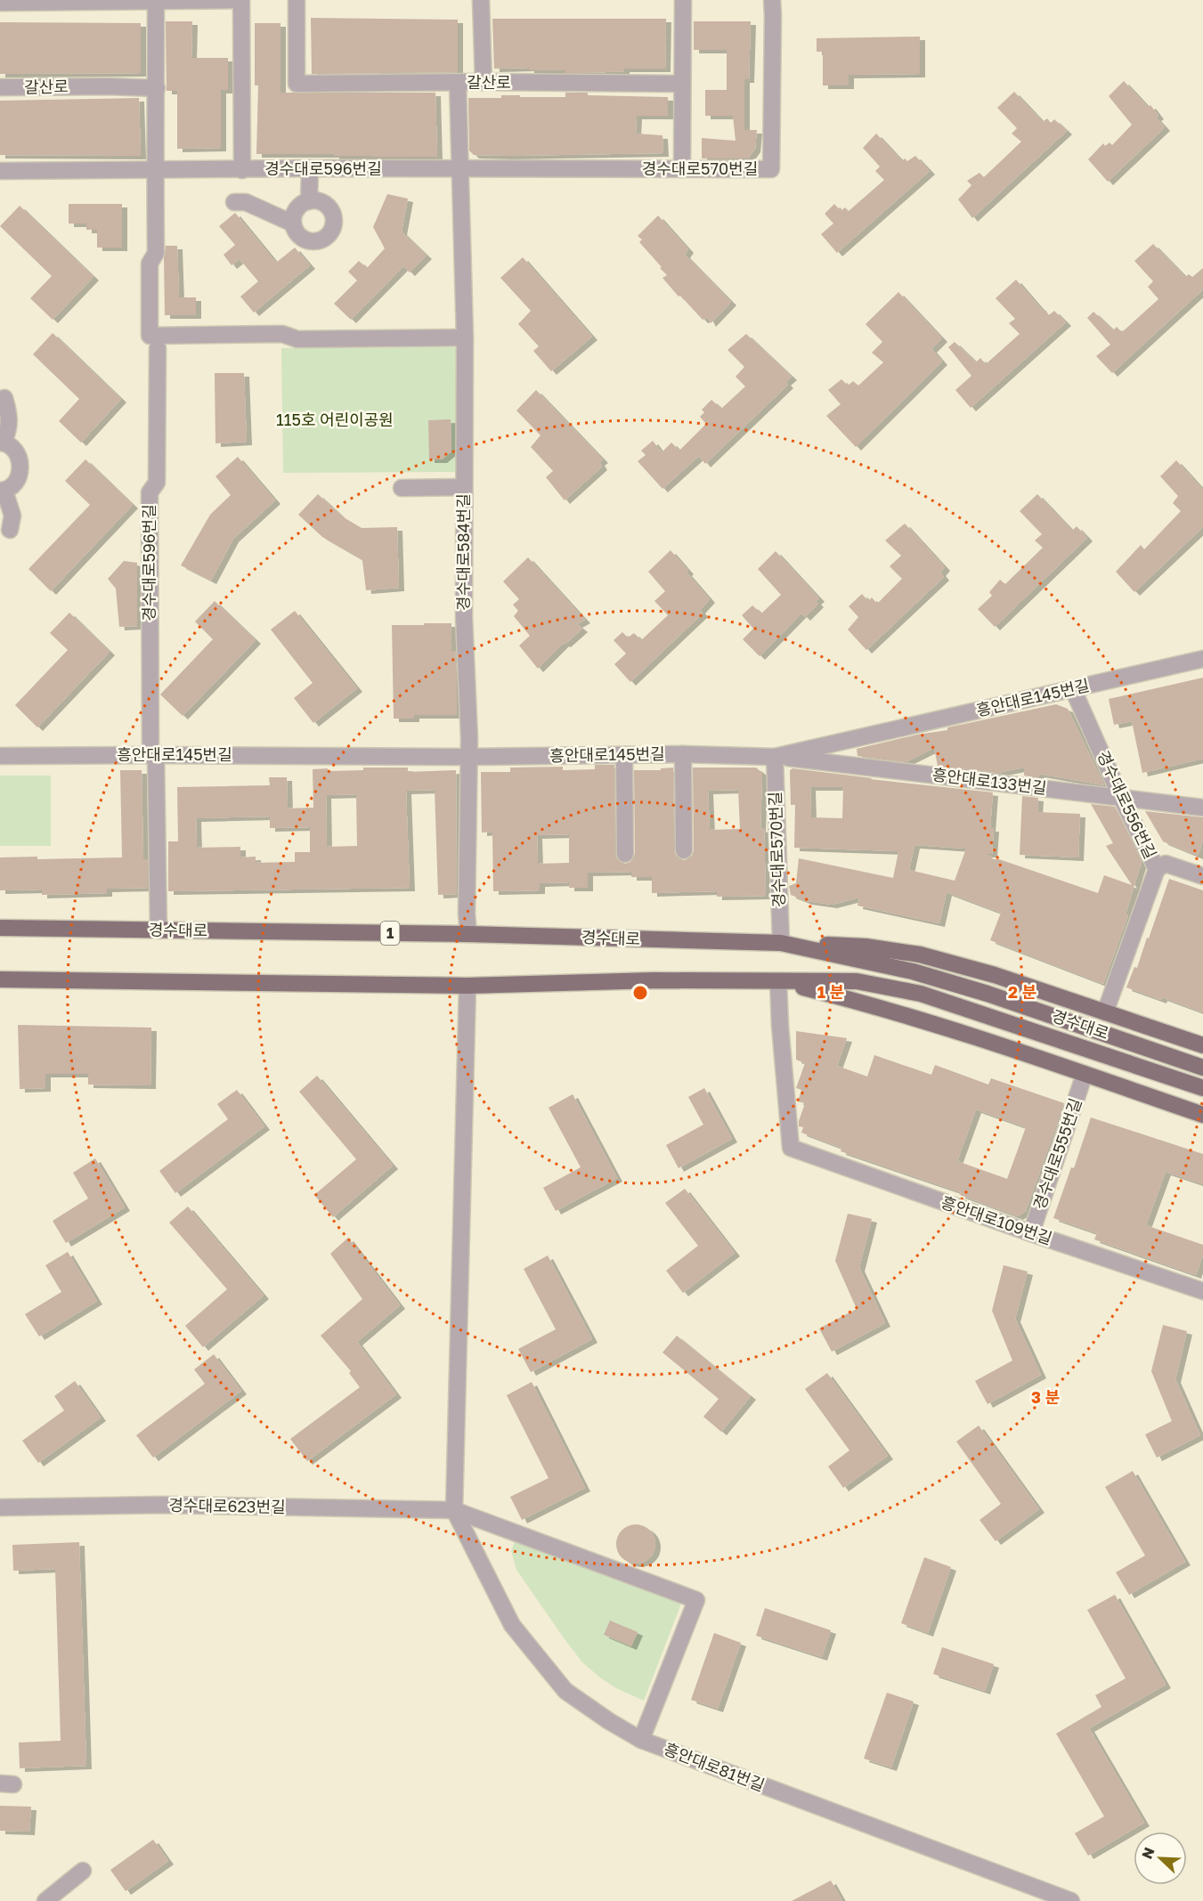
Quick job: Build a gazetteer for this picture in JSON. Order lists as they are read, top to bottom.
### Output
{
  "streets": {
    "main road": ["경수대로", "1"],
    "street": [
      "갈산로",
      "경수대로596번길",
      "경수대로570번길",
      "경수대로584번길",
      "흥안대로145번길",
      "흥안대로133번길",
      "경수대로556번길",
      "경수대로555번길",
      "흥안대로109번길",
      "경수대로623번길",
      "흥안대로81번길"
    ]
  },
  "crossings": [
    ["갈산로", "경수대로596번길"],
    ["갈산로", "경수대로584번길"],
    ["경수대로596번길", "경수대로570번길"],
    ["경수대로596번길", "경수대로584번길"],
    ["경수대로596번길", "흥안대로145번길"],
    ["경수대로596번길", "경수대로"],
    ["경수대로570번길", "경수대로584번길"],
    ["경수대로570번길", "흥안대로145번길"],
    ["경수대로570번길", "흥안대로133번길"],
    ["경수대로570번길", "경수대로"],
    ["경수대로584번길", "흥안대로145번길"],
    ["경수대로584번길", "경수대로"],
    ["흥안대로145번길", "흥안대로133번길"],
    ["흥안대로145번길", "경수대로556번길"],
    ["흥안대로133번길", "경수대로556번길"],
    ["경수대로", "흥안대로109번길"],
    ["경수대로555번길", "흥안대로109번길"],
    ["경수대로623번길", "흥안대로81번길"]
  ],
  "parks": ["115호 어린이공원"],
  "north": "top left",
  "rings": ["1 분", "2 분", "3 분"]
}
